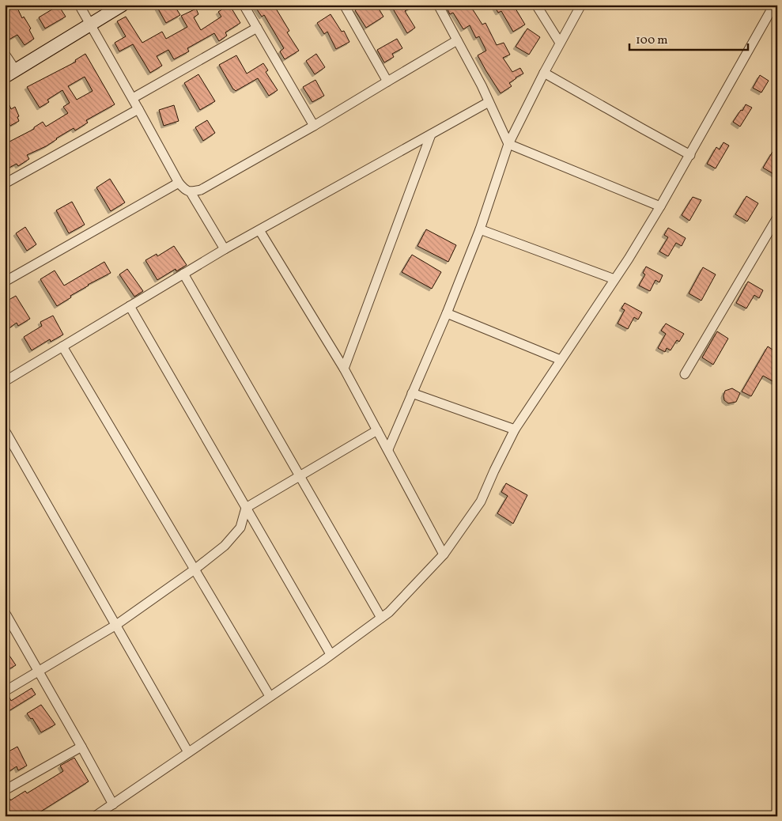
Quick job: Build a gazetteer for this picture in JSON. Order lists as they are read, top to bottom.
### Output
{
  "scale_bar": "100 m"
}
